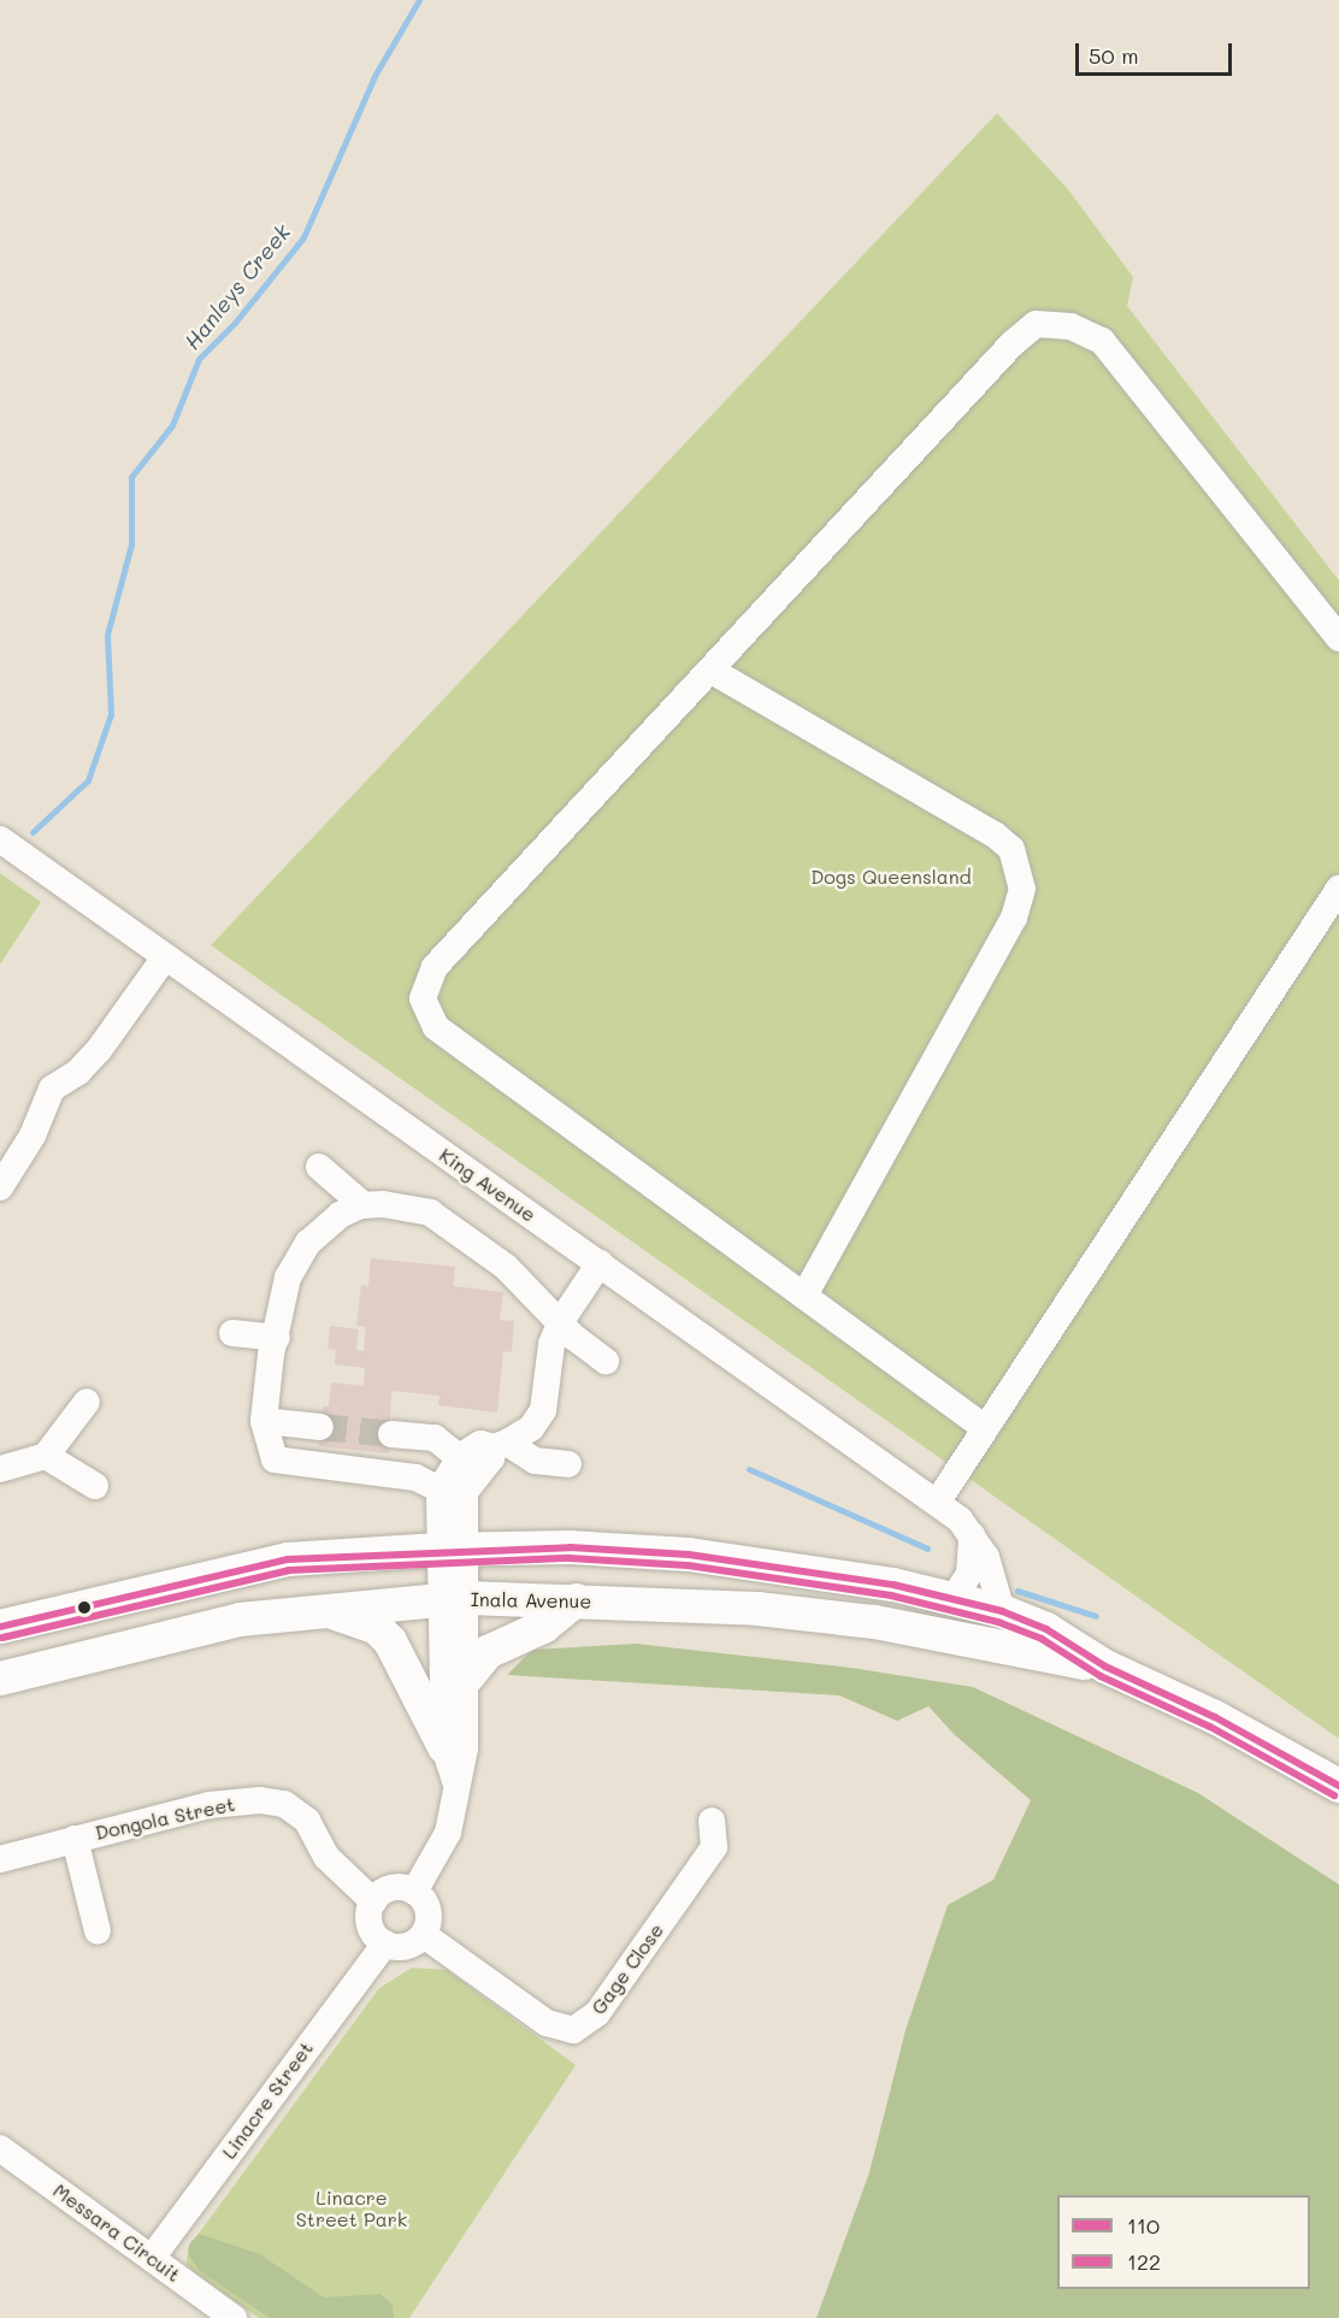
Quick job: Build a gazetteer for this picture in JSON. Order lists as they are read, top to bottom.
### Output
{
  "streets": {
    "main road": ["Inala Avenue"],
    "street": [
      "King Avenue",
      "Dongola Street",
      "Gage Close",
      "Linacre Street",
      "Messara Circuit"
    ]
  },
  "crossings": [
    ["Dongola Street", "Gage Close"],
    ["Dongola Street", "Linacre Street"],
    ["Gage Close", "Linacre Street"],
    ["Linacre Street", "Messara Circuit"]
  ],
  "water": ["Hanleys Creek"],
  "parks": ["Dogs Queensland", "Linacre Street Park"],
  "lines": ["transit line 110", "transit line 122"],
  "legend": ["110", "122"],
  "scale_bar": "50 m"
}
